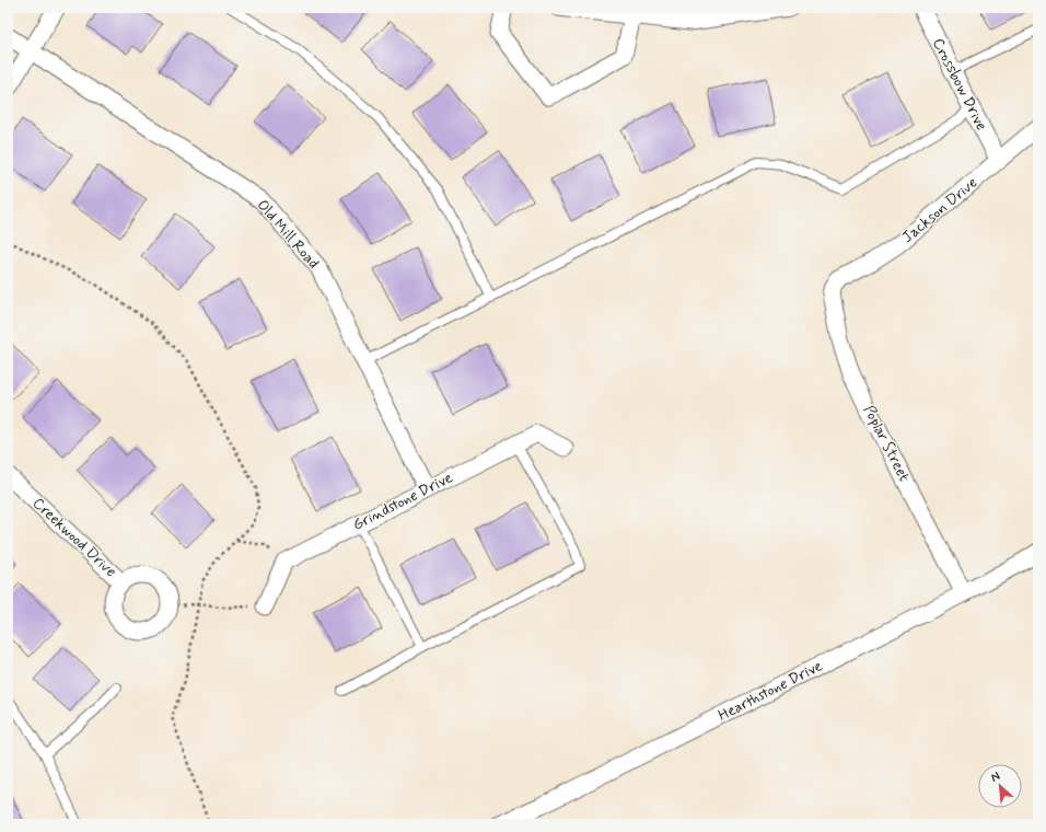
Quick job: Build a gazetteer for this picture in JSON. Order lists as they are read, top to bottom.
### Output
{
  "streets": {
    "street": [
      "Crossbow Drive",
      "Jackson Drive",
      "Old Mill Road",
      "Poplar Street",
      "Grindstone Drive",
      "Creekwood Drive",
      "Hearthstone Drive"
    ]
  },
  "crossings": [
    ["Crossbow Drive", "Jackson Drive"],
    ["Jackson Drive", "Poplar Street"],
    ["Old Mill Road", "Grindstone Drive"],
    ["Poplar Street", "Hearthstone Drive"]
  ],
  "north": "top left"
}
